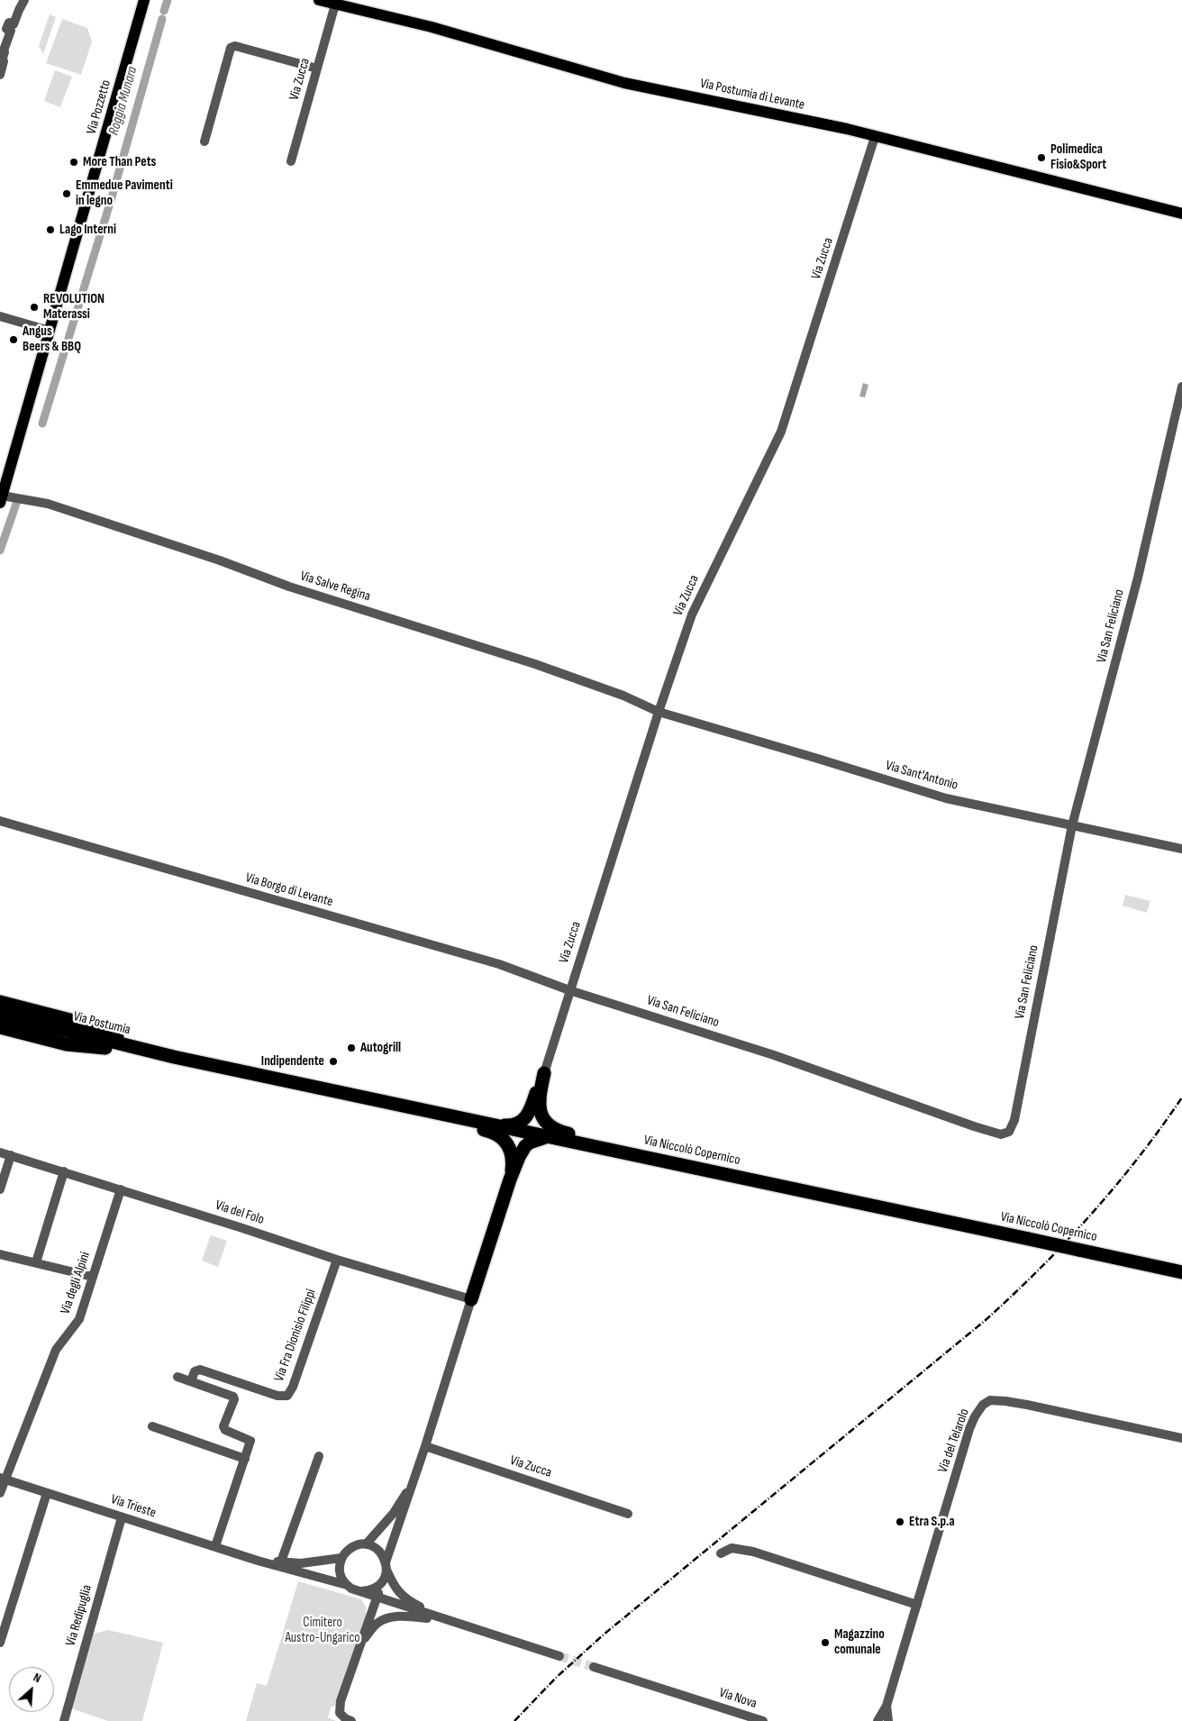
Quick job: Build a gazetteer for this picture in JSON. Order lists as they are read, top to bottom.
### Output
{
  "streets": {
    "highway": ["Via Postumia", "Via Niccolò Copernico"],
    "main road": ["Via Postumia di Levante", "Via Pozzetto"],
    "street": [
      "Via Zucca",
      "Via Salve Regina",
      "Via San Feliciano",
      "Via Sant'Antonio",
      "Via Borgo di Levante",
      "Via del Folo",
      "Via degli Alpini",
      "Via Fra Dionisio Filippi",
      "Via del Telarolo",
      "Via Trieste",
      "Via Redipuglia",
      "Via Nova"
    ]
  },
  "crossings": [
    ["Via Zucca", "Via Postumia di Levante"],
    ["Via Zucca", "Via Salve Regina"],
    ["Via Zucca", "Via San Feliciano"],
    ["Via Zucca", "Via Sant'Antonio"],
    ["Via Zucca", "Via Borgo di Levante"],
    ["Via Pozzetto", "Via Salve Regina"],
    ["Via Salve Regina", "Via Sant'Antonio"],
    ["Via San Feliciano", "Via Sant'Antonio"],
    ["Via San Feliciano", "Via Borgo di Levante"],
    ["Via Postumia", "Via Niccolò Copernico"],
    ["Via del Folo", "Via degli Alpini"],
    ["Via del Folo", "Via Fra Dionisio Filippi"],
    ["Via degli Alpini", "Via Trieste"],
    ["Via Trieste", "Via Redipuglia"]
  ],
  "water": ["Roggia Munara"],
  "parks": ["Cimitero Austro-Ungarico"],
  "places": [
    "Polimedica Fisio&Sport",
    "More Than Pets",
    "Emmedue Pavimenti in legno",
    "Lago Interni",
    "REVOLUTION Materassi",
    "Angus Beers & BBQ",
    "Autogrill",
    "Indipendente",
    "Etra S.p.a",
    "Magazzino comunale"
  ],
  "north": "top right"
}
